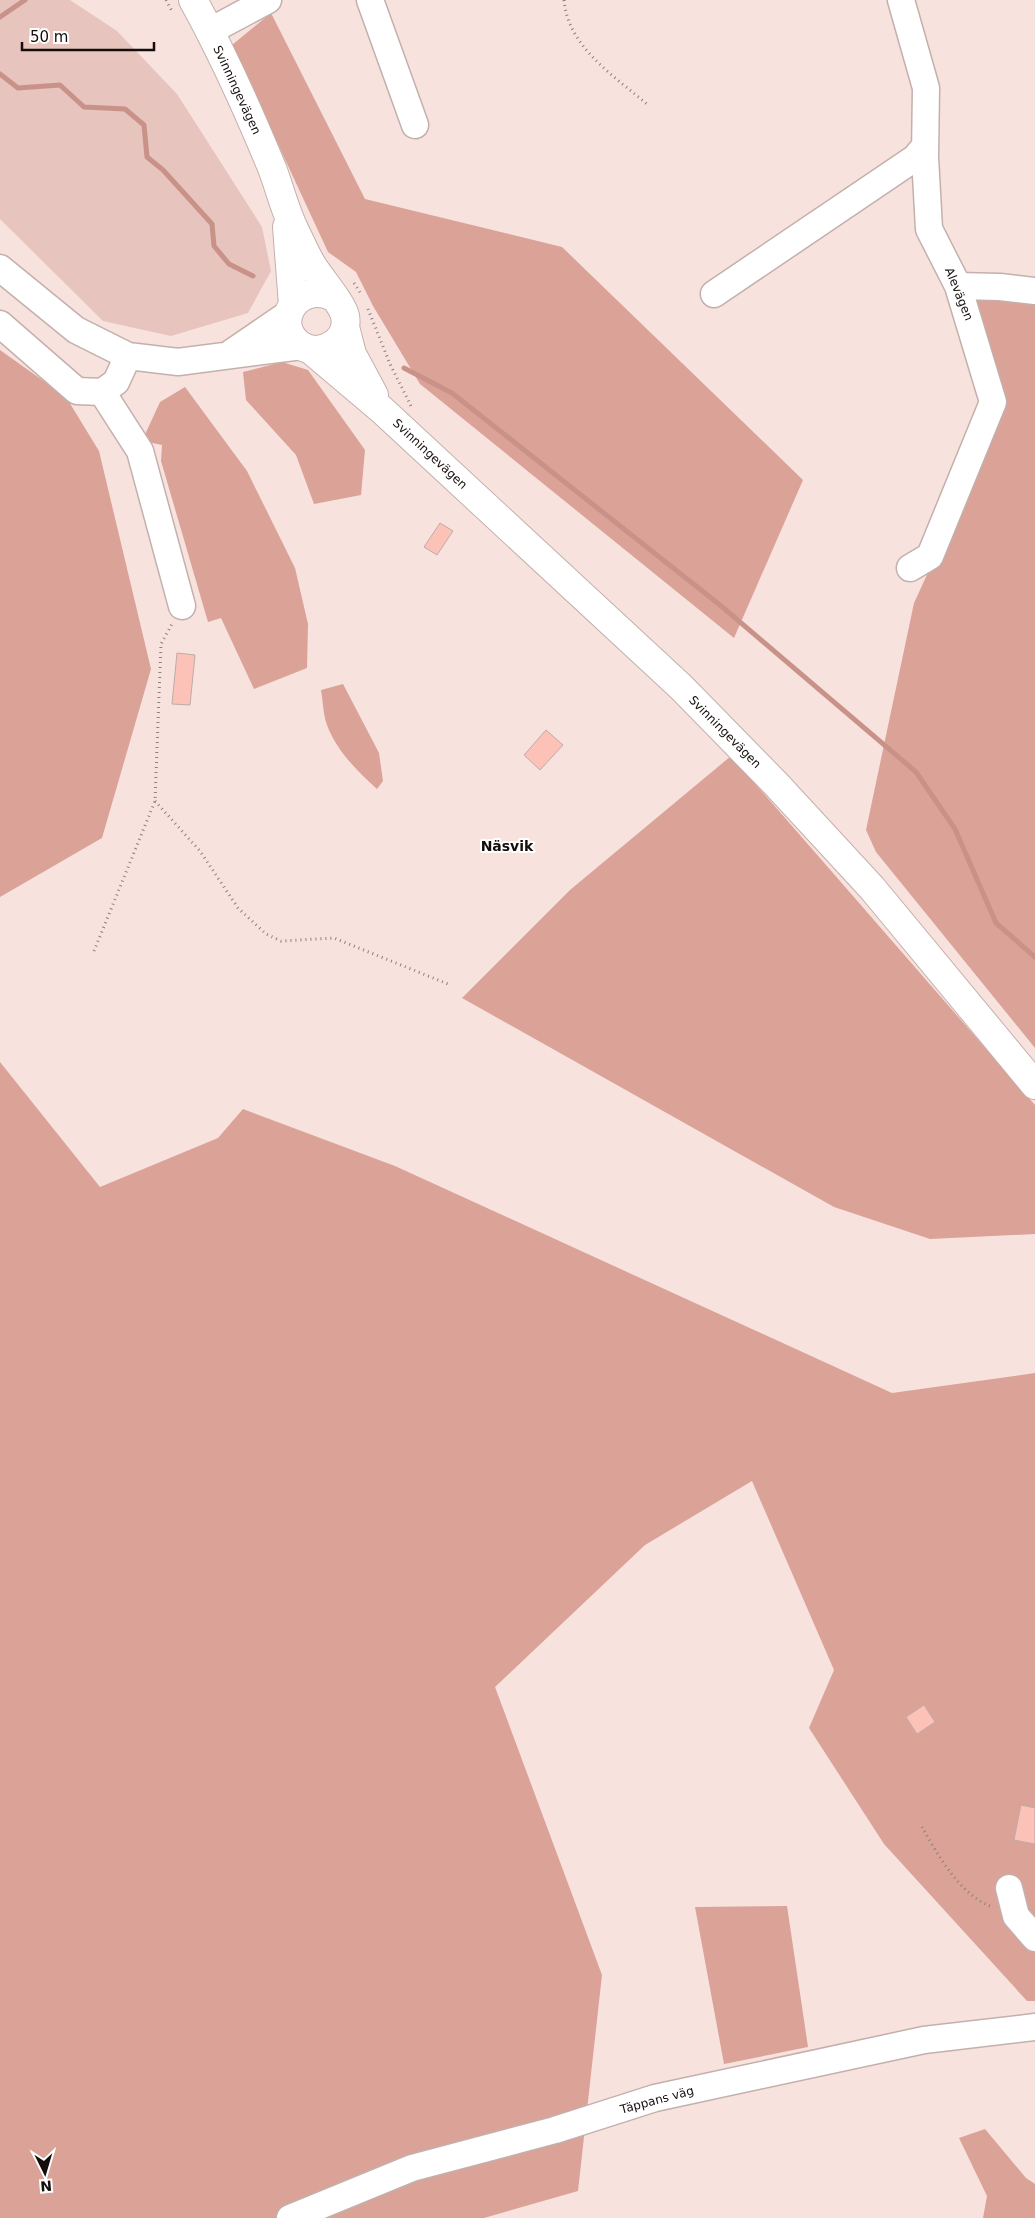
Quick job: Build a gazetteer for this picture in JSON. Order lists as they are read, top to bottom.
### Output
{
  "streets": {
    "main road": ["Svinningevägen"],
    "street": ["Alevägen", "Täppans väg"]
  },
  "districts": ["Näsvik"],
  "scale_bar": "50 m",
  "north": "bottom"
}
